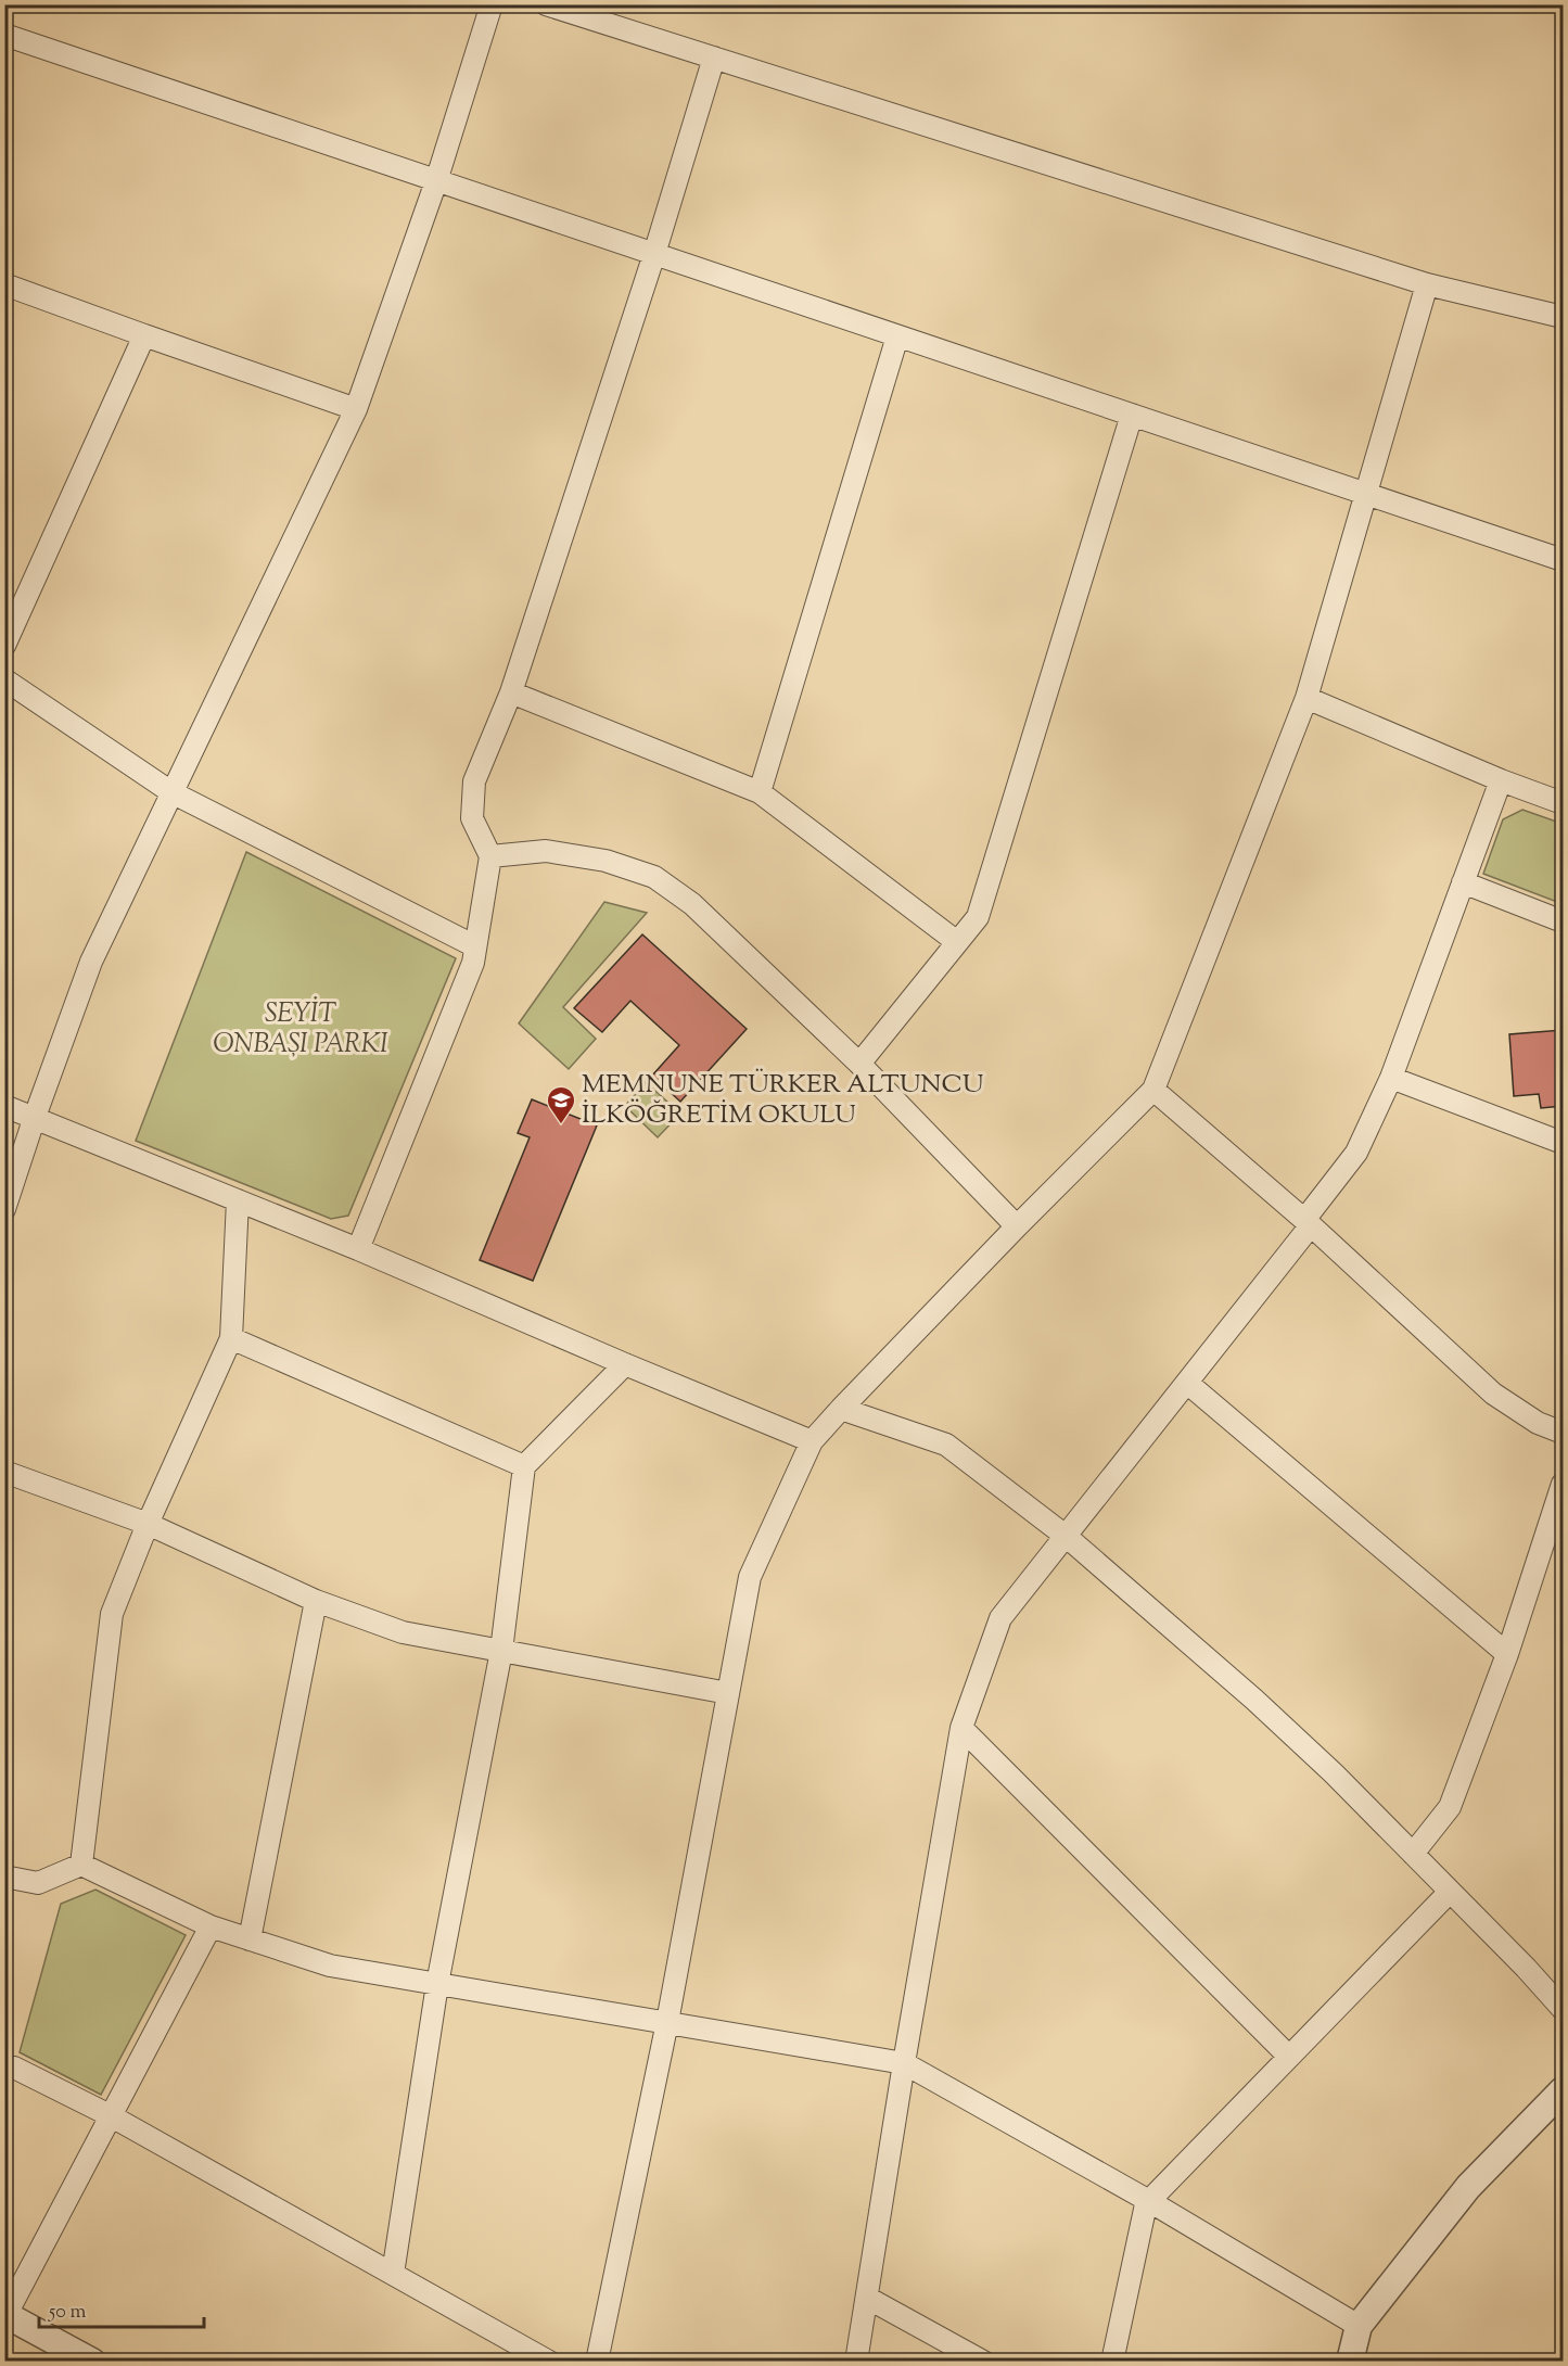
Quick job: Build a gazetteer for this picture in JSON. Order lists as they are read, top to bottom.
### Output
{
  "parks": ["SEYİT ONBAŞI PARKI"],
  "places": {
    "school or university": ["MEMNUNE TÜRKER ALTUNCU İLKÖĞRETİM OKULU"]
  },
  "scale_bar": "50 m"
}
